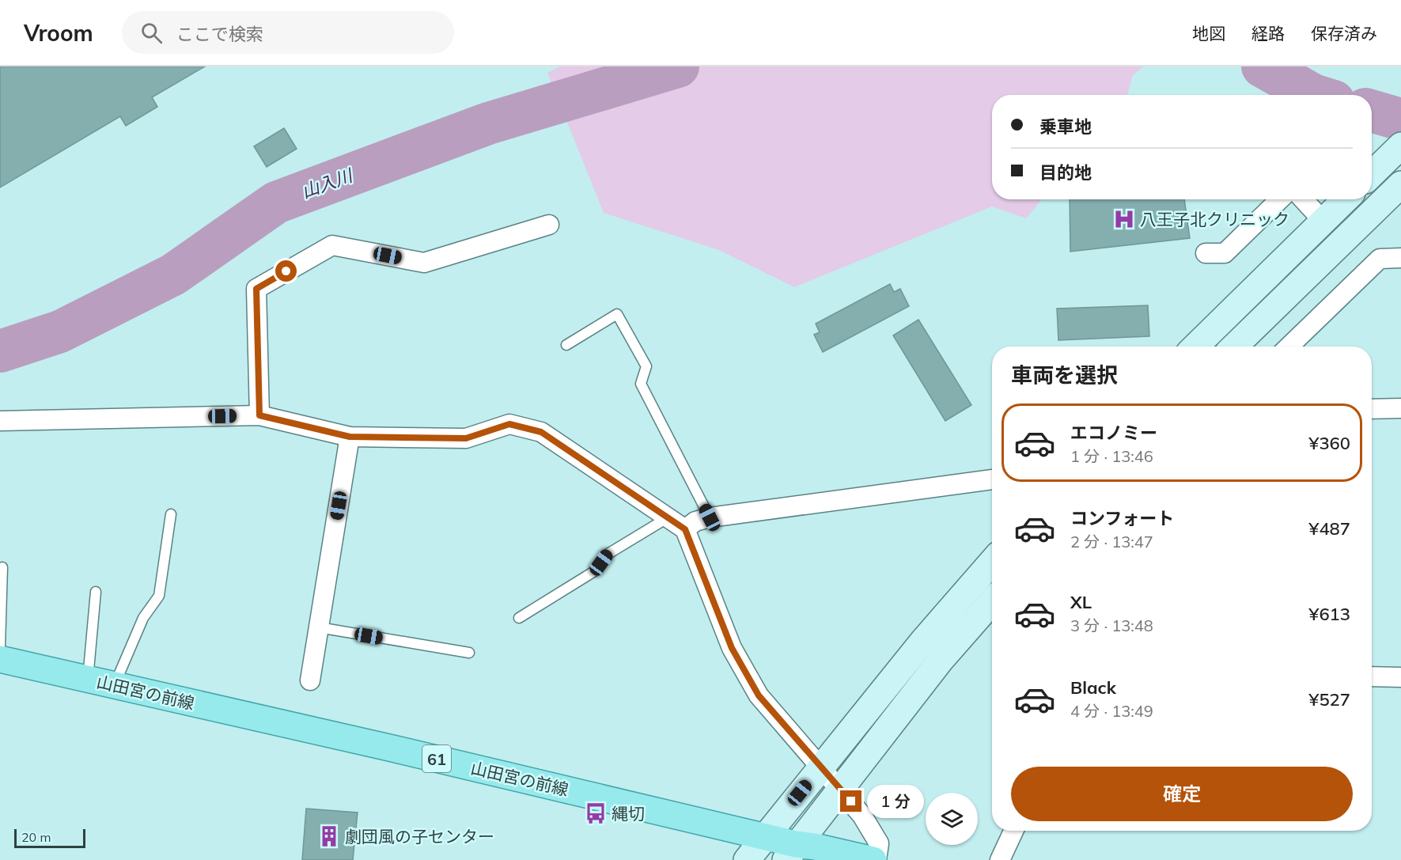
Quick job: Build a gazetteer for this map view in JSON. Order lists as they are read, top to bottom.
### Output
{
  "streets": {
    "main road": ["山田宮の前線", "61"]
  },
  "water": ["山入川"],
  "places": {
    "hospital": ["八王子北クリニック"],
    "bus stop": ["縄切"],
    "building": ["劇団風の子センター"]
  },
  "scale_bar": "20 m",
  "page": {
    "header": "Vroom",
    "search": "ここで検索",
    "nav": ["地図", "経路", "保存済み"],
    "banner": ["乗車地", "目的地"],
    "heading": "車両を選択",
    "list": [
      {
        "name": "エコノミー",
        "note": "1 分 · 13:46",
        "value": "¥360"
      },
      {
        "name": "コンフォート",
        "note": "2 分 · 13:47",
        "value": "¥487"
      },
      {
        "name": "XL",
        "note": "3 分 · 13:48",
        "value": "¥613"
      },
      {
        "name": "Black",
        "note": "4 分 · 13:49",
        "value": "¥527"
      }
    ],
    "buttons": "確定",
    "bubble": "1 分",
    "scale": "20 m"
  }
}
